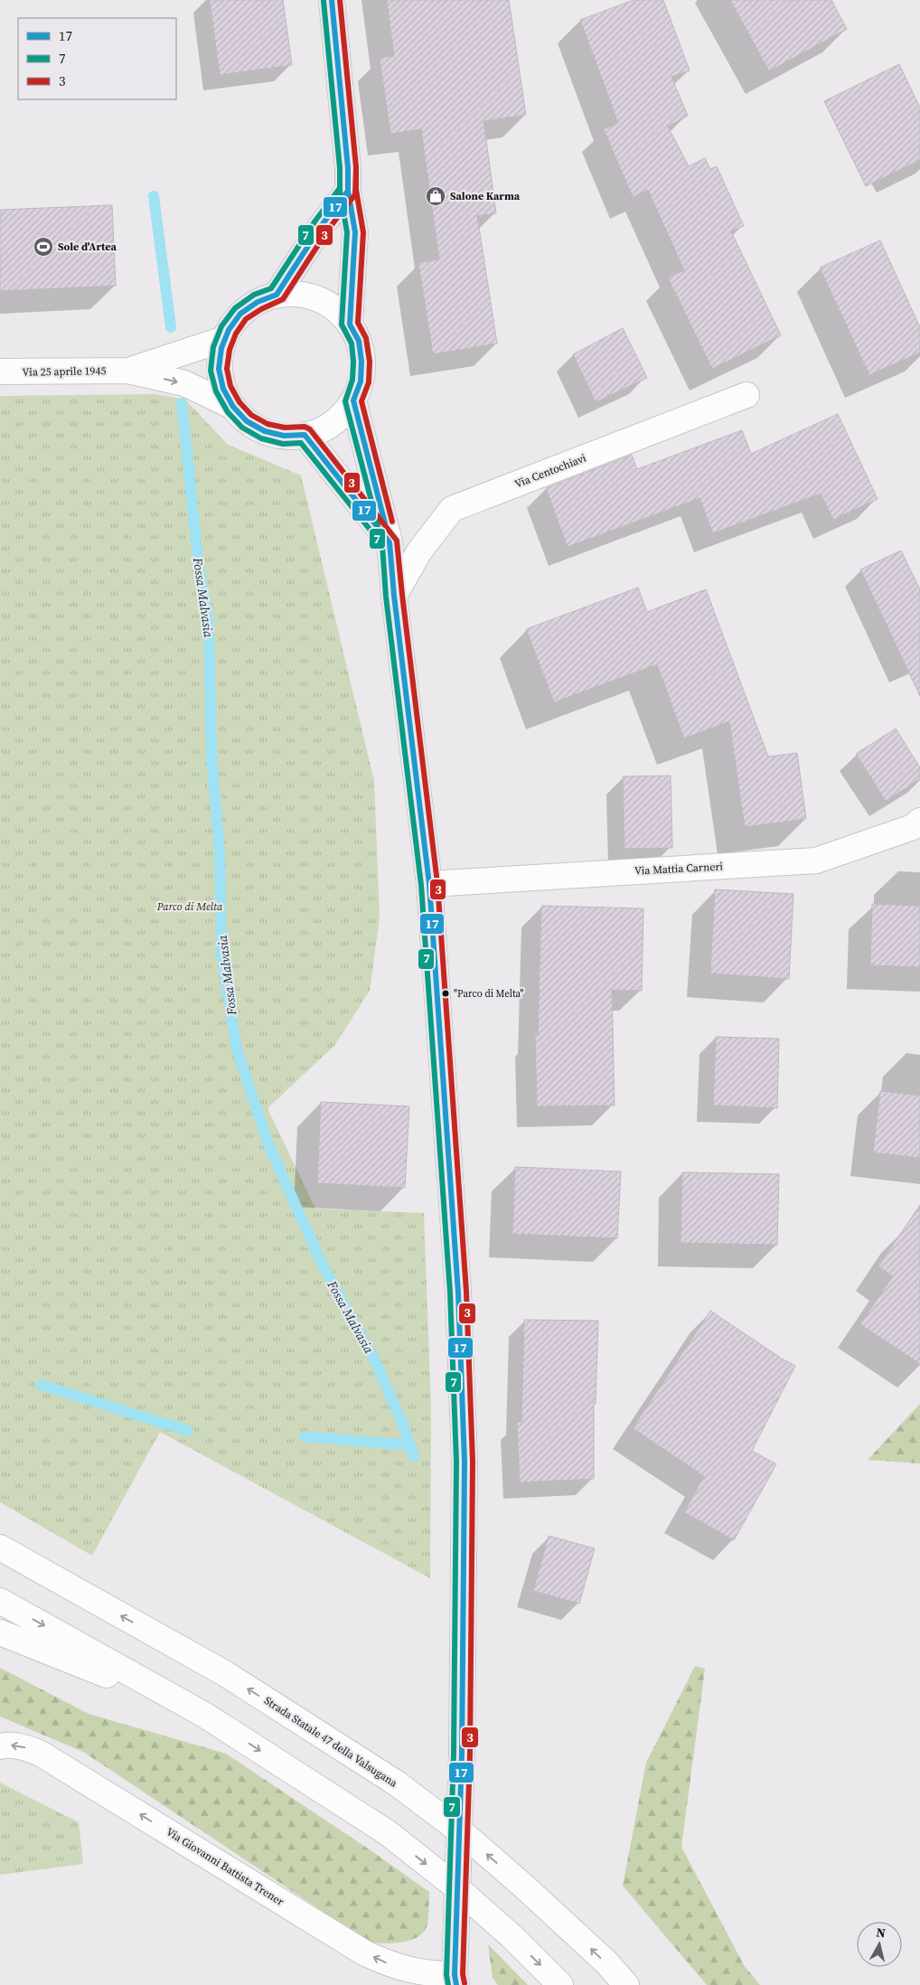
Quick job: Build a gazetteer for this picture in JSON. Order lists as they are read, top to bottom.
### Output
{
  "streets": {
    "main road": [
      "Via 25 aprile 1945",
      "Via Centochiavi",
      "Via Mattia Carneri",
      "Strada Statale 47 della Valsugana",
      "Via Giovanni Battista Trener"
    ]
  },
  "water": ["Fossa Malvasia"],
  "parks": ["Parco di Melta"],
  "places": {
    "shop": ["Salone Karma"],
    "sports": ["Sole d'Artea"],
    "other": ["\"Parco di Melta\""]
  },
  "lines": ["transit line 17", "transit line 3", "transit line 7"],
  "legend": ["17", "7", "3"],
  "north": "top"
}
